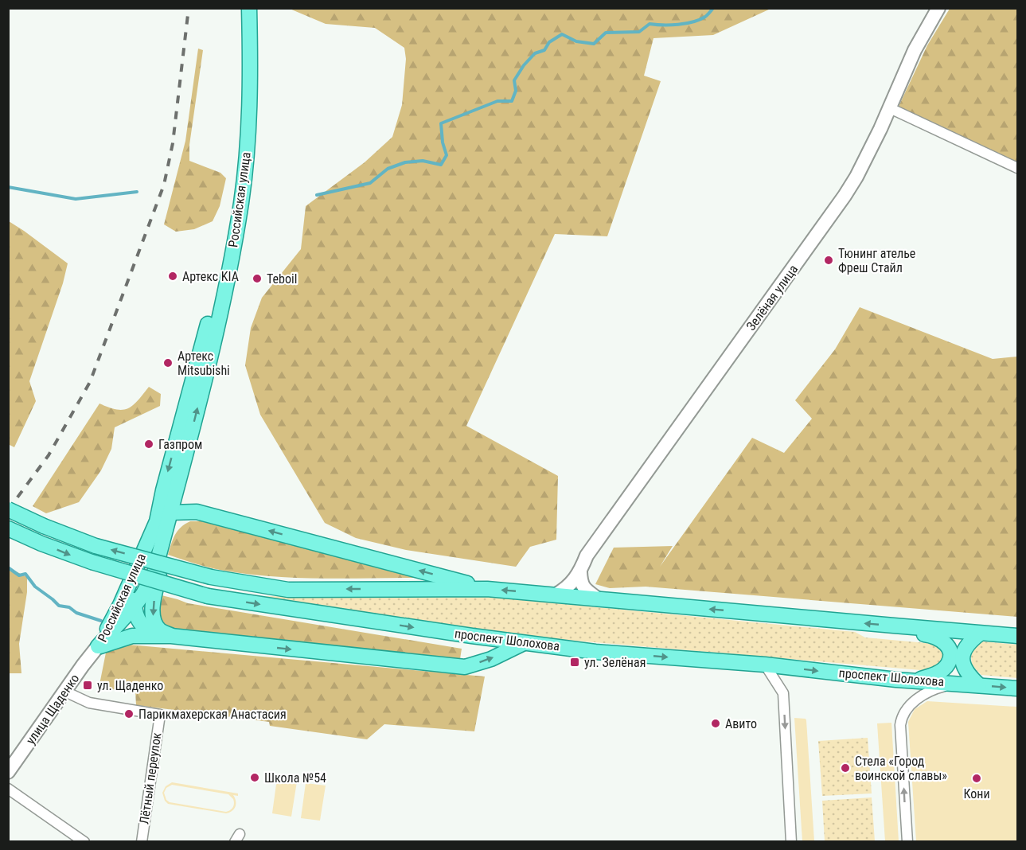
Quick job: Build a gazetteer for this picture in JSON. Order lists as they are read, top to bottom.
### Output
{
  "streets": {
    "main road": ["Российская улица", "проспект Шолохова"],
    "street": ["Зелёная улица", "улица Щаденко", "Лётный переулок"]
  },
  "crossings": [
    ["Российская улица", "улица Щаденко"],
    ["улица Щаденко", "Лётный переулок"]
  ],
  "places": {
    "other": [
      "Тюнинг ателье Фреш Стайл",
      "Артекс KIA",
      "Teboil",
      "Артекс Mitsubishi",
      "Газпром",
      "Парикмахерская Анастасия",
      "Авито",
      "Стела «Город воинской славы»",
      "Школа №54",
      "Кони"
    ],
    "transit": ["ул. Зелёная", "ул. Щаденко"]
  }
}
